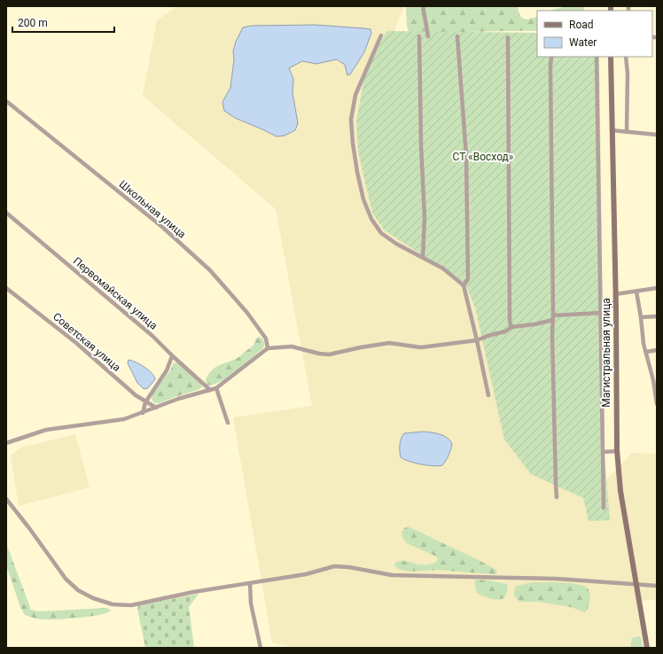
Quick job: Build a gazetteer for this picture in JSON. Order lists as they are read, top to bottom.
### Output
{
  "streets": {
    "main road": ["Магистральная улица"],
    "street": ["Школьная улица", "Первомайская улица", "Советская улица"]
  },
  "parks": ["СТ «Восход»"],
  "legend": ["Road", "Water"],
  "scale_bar": "200 m"
}
